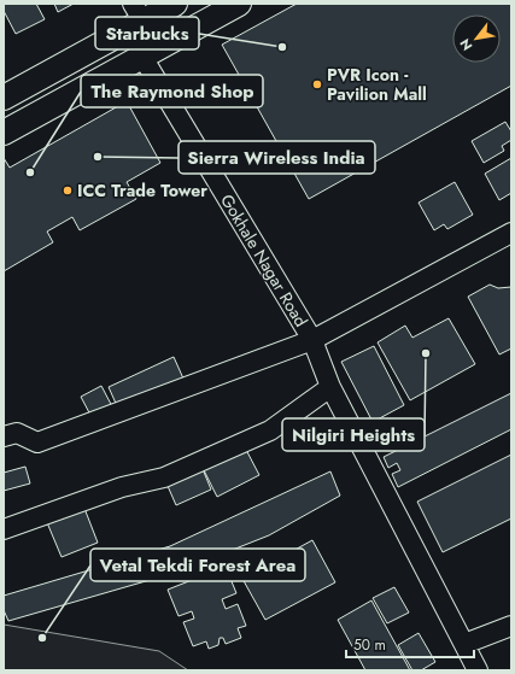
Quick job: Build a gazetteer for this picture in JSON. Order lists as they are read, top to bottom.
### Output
{
  "streets": {
    "street": ["Gokhale Nagar Road"]
  },
  "places": [
    "Starbucks",
    "PVR Icon - Pavilion Mall",
    "Sierra Wireless India",
    "The Raymond Shop",
    "ICC Trade Tower",
    "Nilgiri Heights",
    "Vetal Tekdi Forest Area"
  ],
  "scale_bar": "50 m",
  "north": "bottom left"
}
